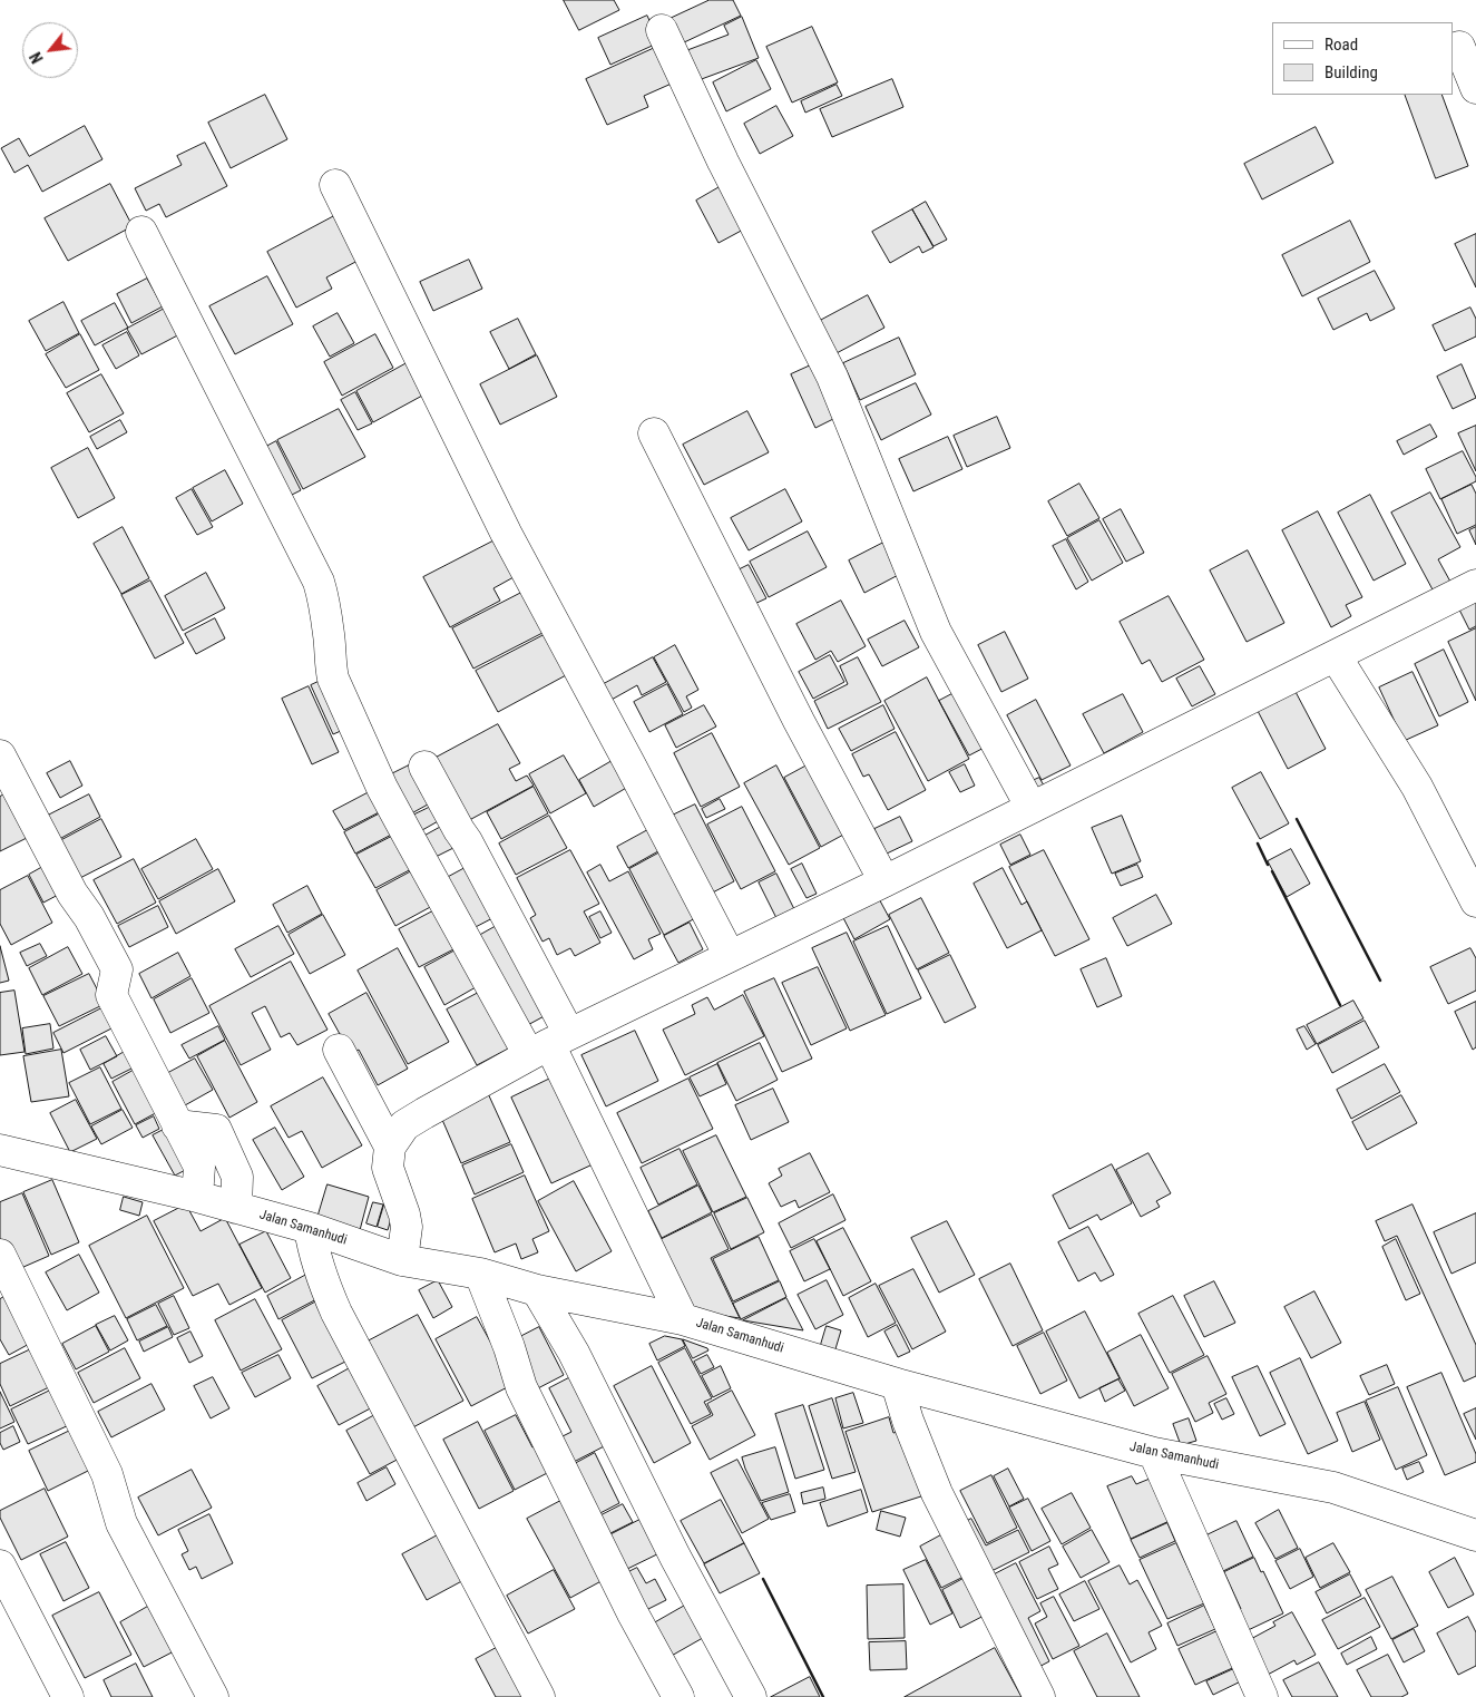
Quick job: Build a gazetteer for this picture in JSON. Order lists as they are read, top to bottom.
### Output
{
  "streets": {
    "street": ["Jalan Samanhudi"]
  },
  "legend": ["Road", "Building"],
  "north": "bottom left"
}
